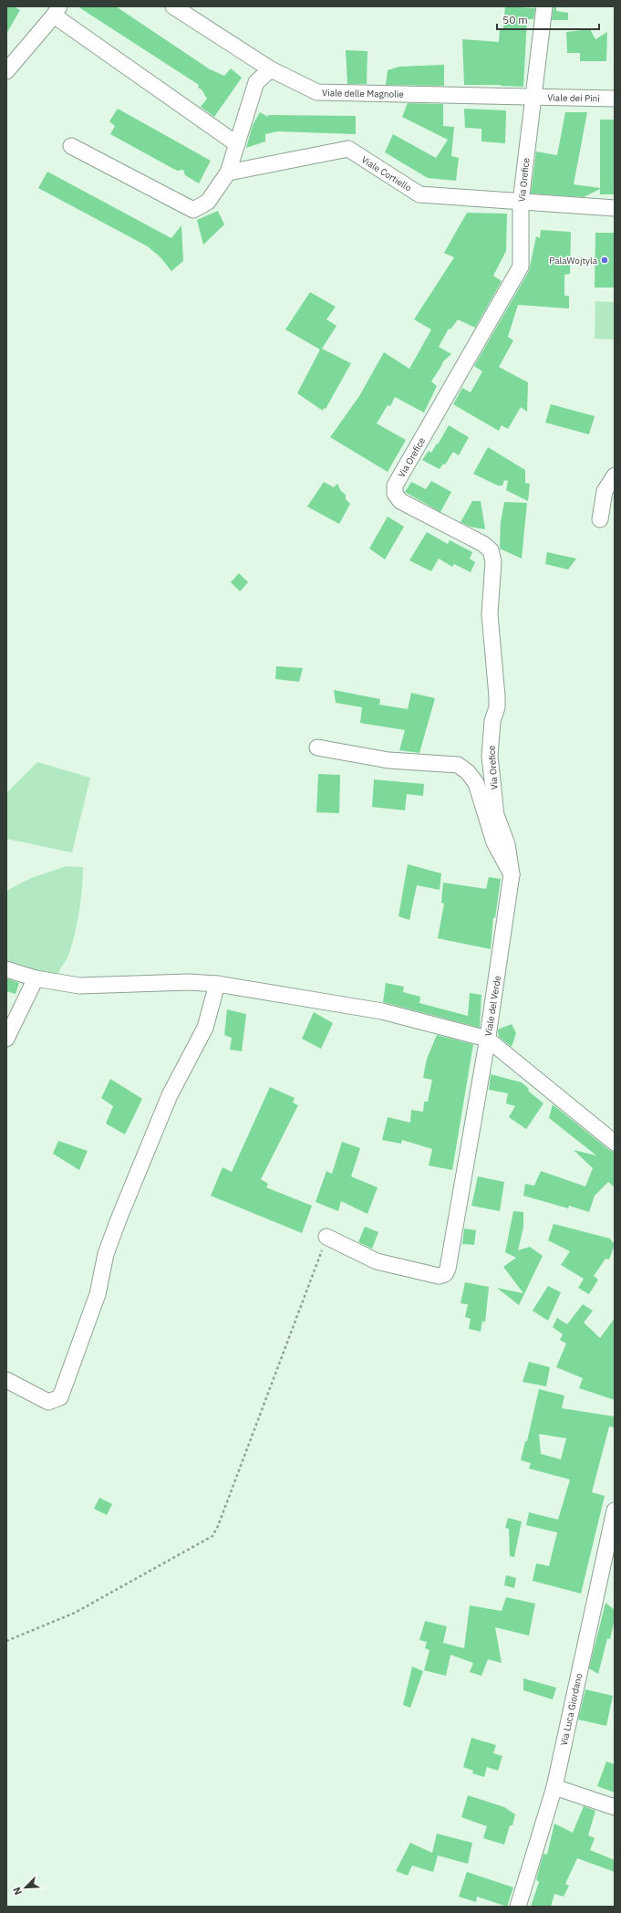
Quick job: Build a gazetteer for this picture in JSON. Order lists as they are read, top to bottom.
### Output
{
  "streets": {
    "street": [
      "Viale delle Magnolie",
      "Viale dei Pini",
      "Viale Cortiello",
      "Via Orefice",
      "Viale del Verde",
      "Via Luca Giordano"
    ]
  },
  "crossings": [
    ["Viale delle Magnolie", "Viale dei Pini"],
    ["Viale delle Magnolie", "Via Orefice"],
    ["Viale dei Pini", "Via Orefice"],
    ["Viale Cortiello", "Via Orefice"],
    ["Via Orefice", "Viale del Verde"]
  ],
  "places": ["PalaWojtyla"],
  "scale_bar": "50 m",
  "north": "bottom left"
}
